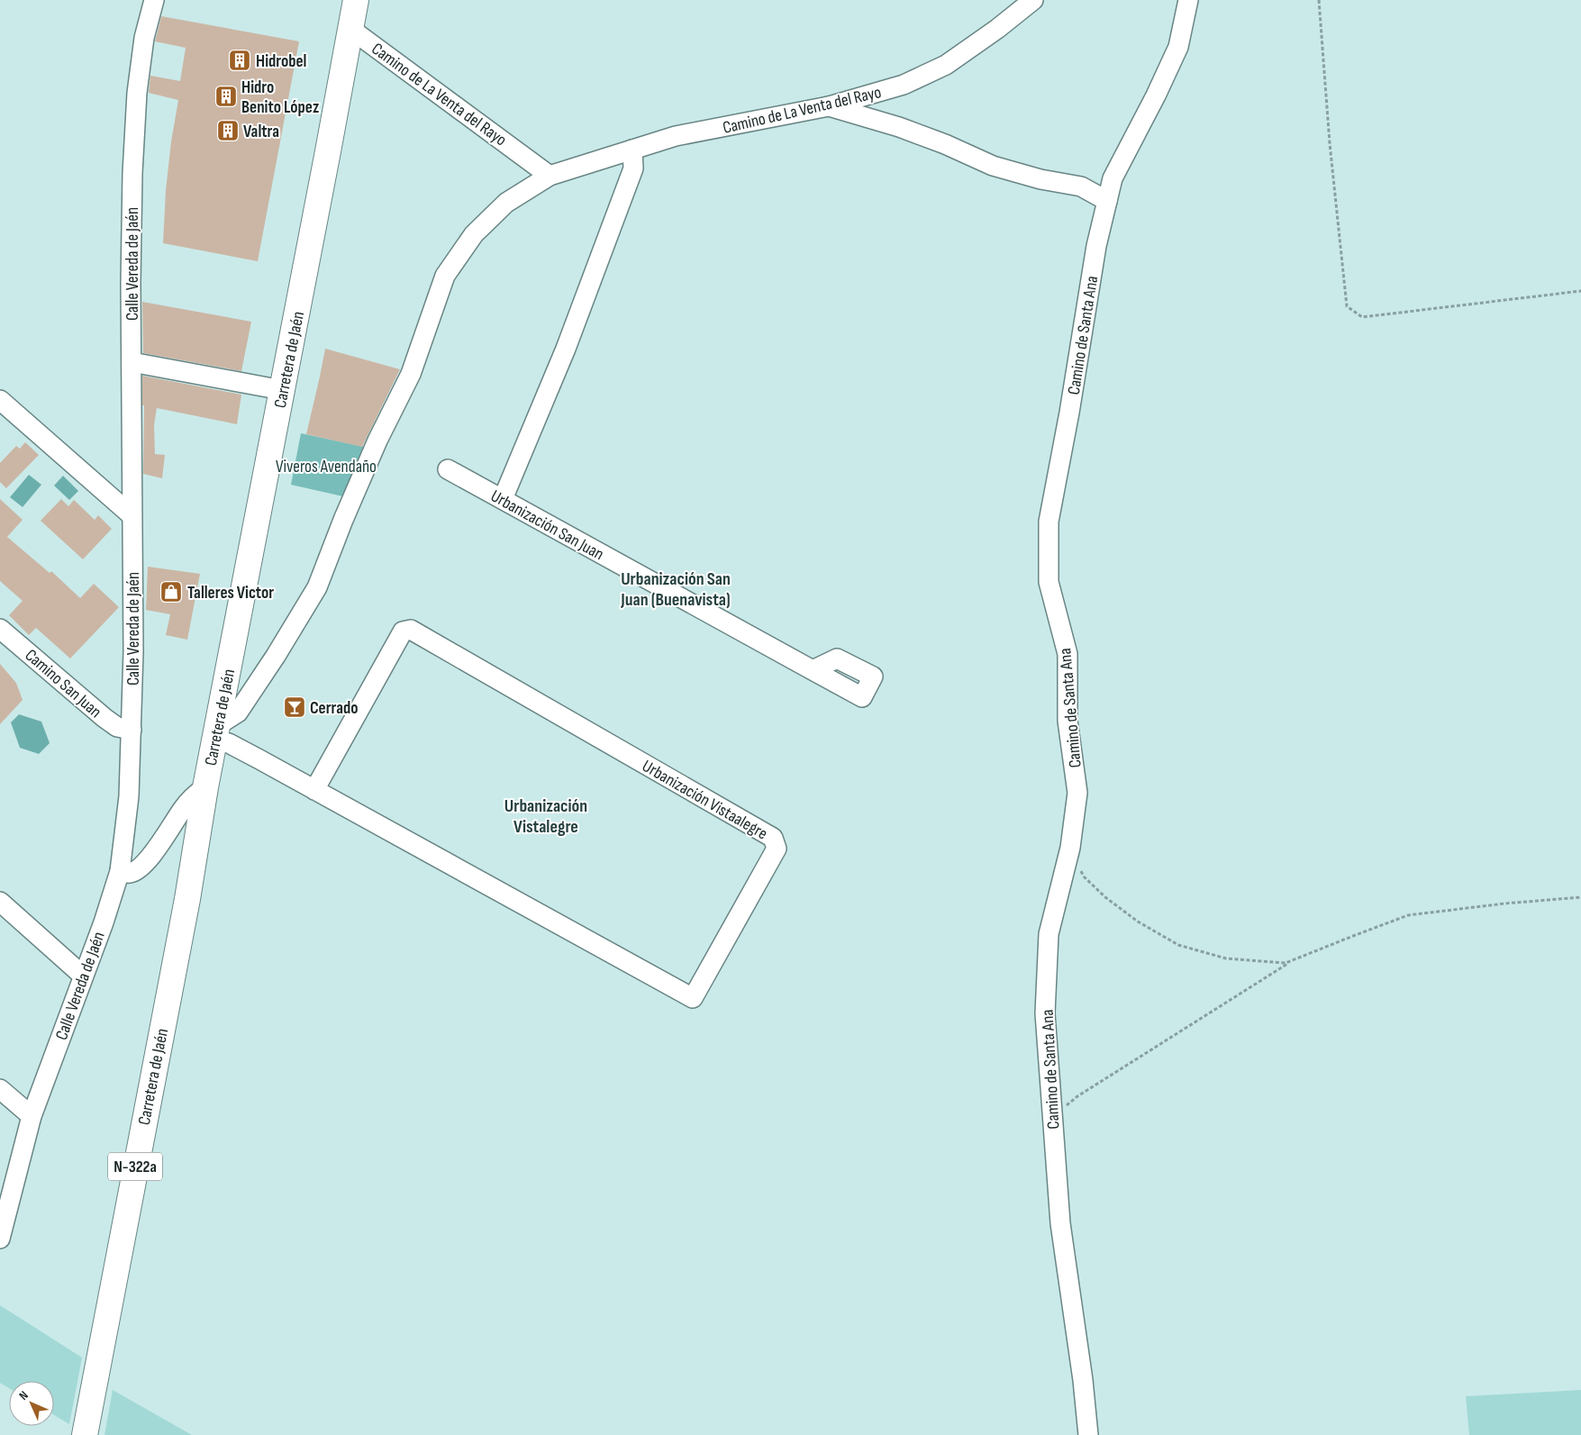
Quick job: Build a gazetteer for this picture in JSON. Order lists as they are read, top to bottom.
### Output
{
  "streets": {
    "highway": ["Carretera de Jaén", "N-322a"],
    "street": [
      "Camino de La Venta del Rayo",
      "Calle Vereda de Jaén",
      "Camino de Santa Ana",
      "Urbanización San Juan",
      "Camino San Juan",
      "Urbanización Vistaalegre"
    ]
  },
  "crossings": [
    ["Camino de La Venta del Rayo", "Carretera de Jaén"],
    ["Camino de La Venta del Rayo", "Urbanización Vistaalegre"],
    ["Calle Vereda de Jaén", "Camino San Juan"],
    ["Carretera de Jaén", "Urbanización Vistaalegre"]
  ],
  "districts": ["Urbanización San Juan (Buenavista)", "Urbanización Vistalegre"],
  "parks": ["Viveros Avendaño"],
  "places": {
    "building": ["Hidrobel", "Hidro Benito López", "Valtra"],
    "shop": ["Talleres Victor"],
    "bar": ["Cerrado"]
  },
  "north": "top left"
}
